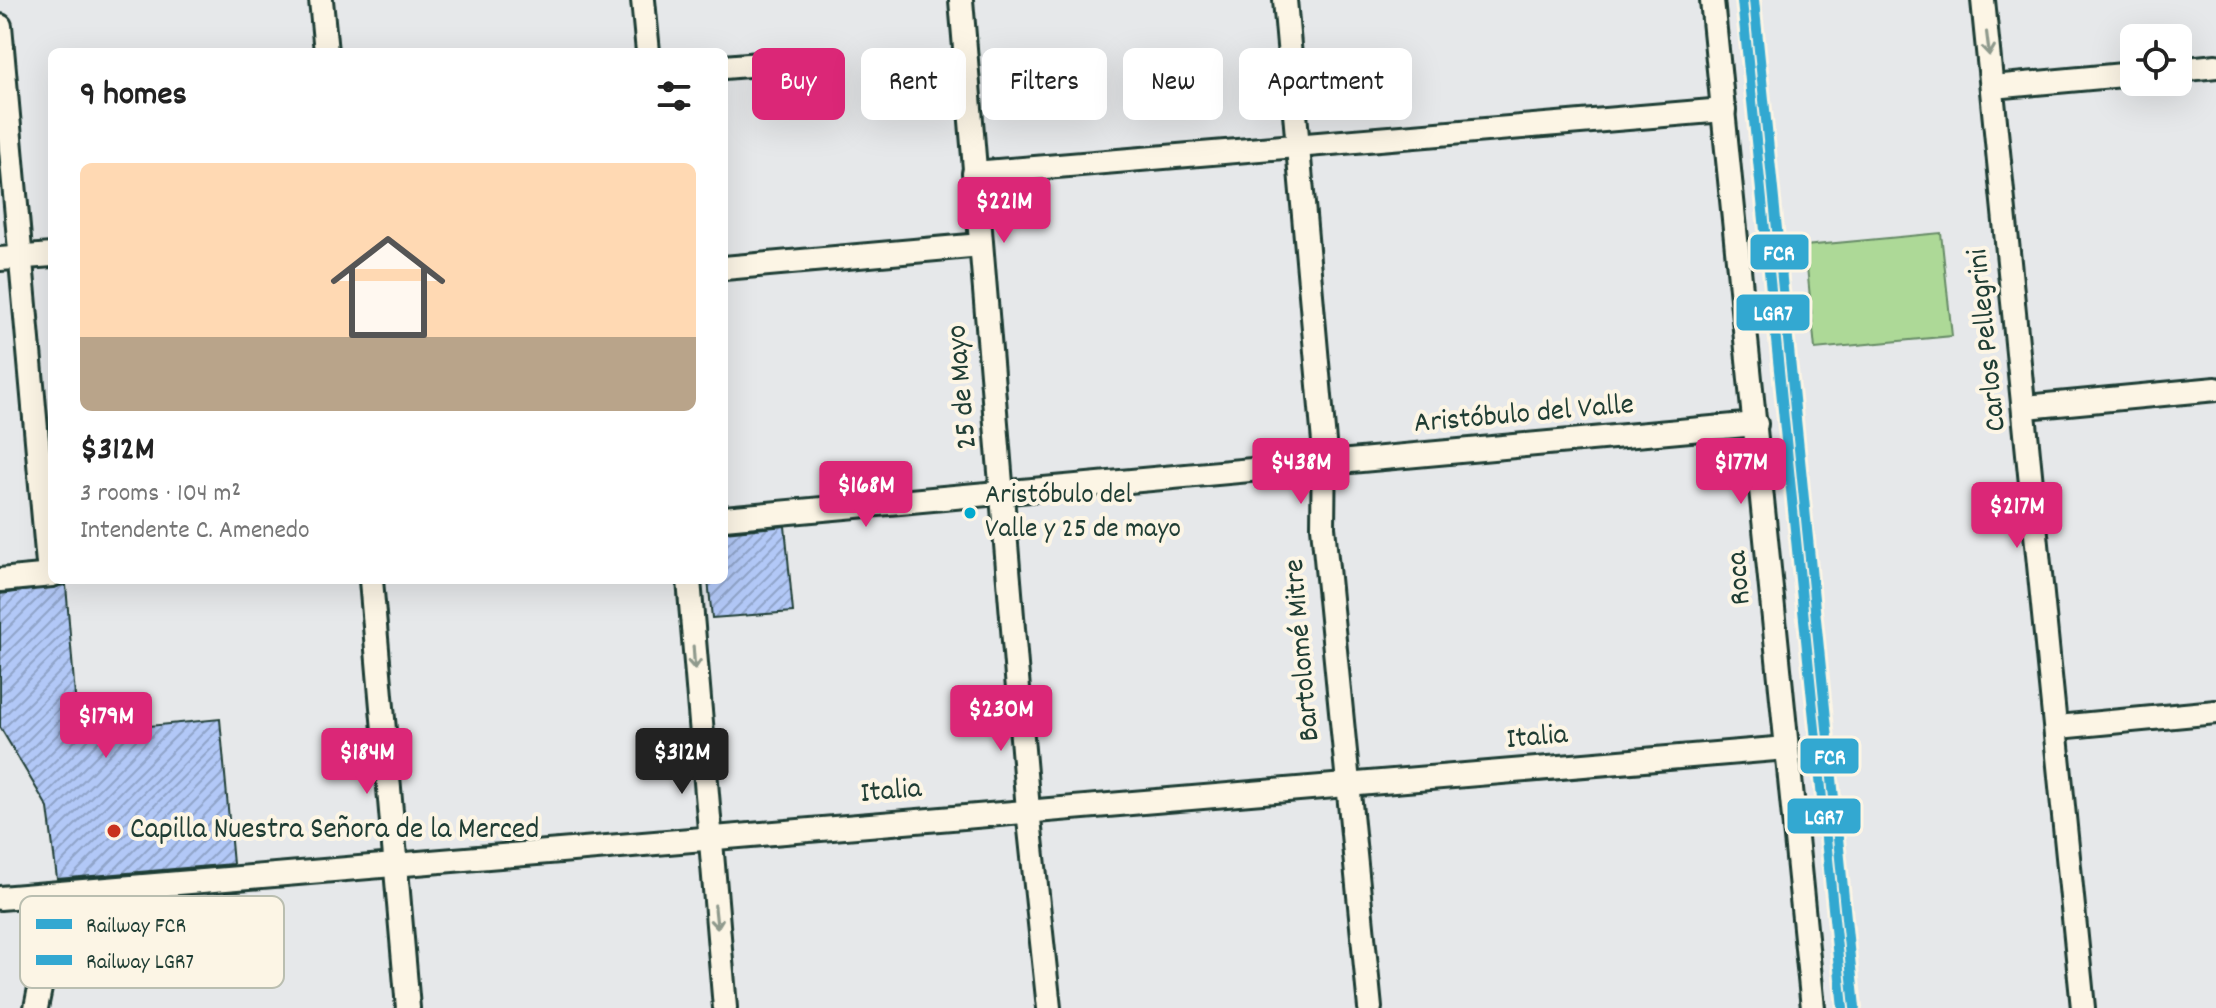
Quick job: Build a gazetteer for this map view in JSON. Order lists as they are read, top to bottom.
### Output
{
  "streets": {
    "street": [
      "Carlos Pellegrini",
      "25 de Mayo",
      "Aristóbulo del Valle",
      "Roca",
      "Bartolomé Mitre",
      "Italia"
    ]
  },
  "crossings": [
    ["25 de Mayo", "Aristóbulo del Valle"],
    ["25 de Mayo", "Italia"],
    ["Aristóbulo del Valle", "Roca"],
    ["Aristóbulo del Valle", "Bartolomé Mitre"],
    ["Roca", "Italia"],
    ["Bartolomé Mitre", "Italia"]
  ],
  "places": ["Aristóbulo del Valle y 25 de mayo", "Capilla Nuestra Señora de la Merced"],
  "lines": ["rail line FCR", "rail line LGR7"],
  "legend": ["Railway FCR", "Railway LGR7"],
  "page": {
    "chip": [
      "Buy",
      "Rent",
      "Filters",
      "New",
      "Apartment"
    ],
    "heading": "9 homes",
    "list": [
      {
        "name": "$312M",
        "note": "3 rooms · 104 m² · Intendente C. Amenedo"
      }
    ],
    "price": [
      "$221M",
      "$438M",
      "$177M",
      "$168M",
      "$217M",
      "$230M",
      "$179M",
      "$184M",
      "$312M"
    ]
  }
}
